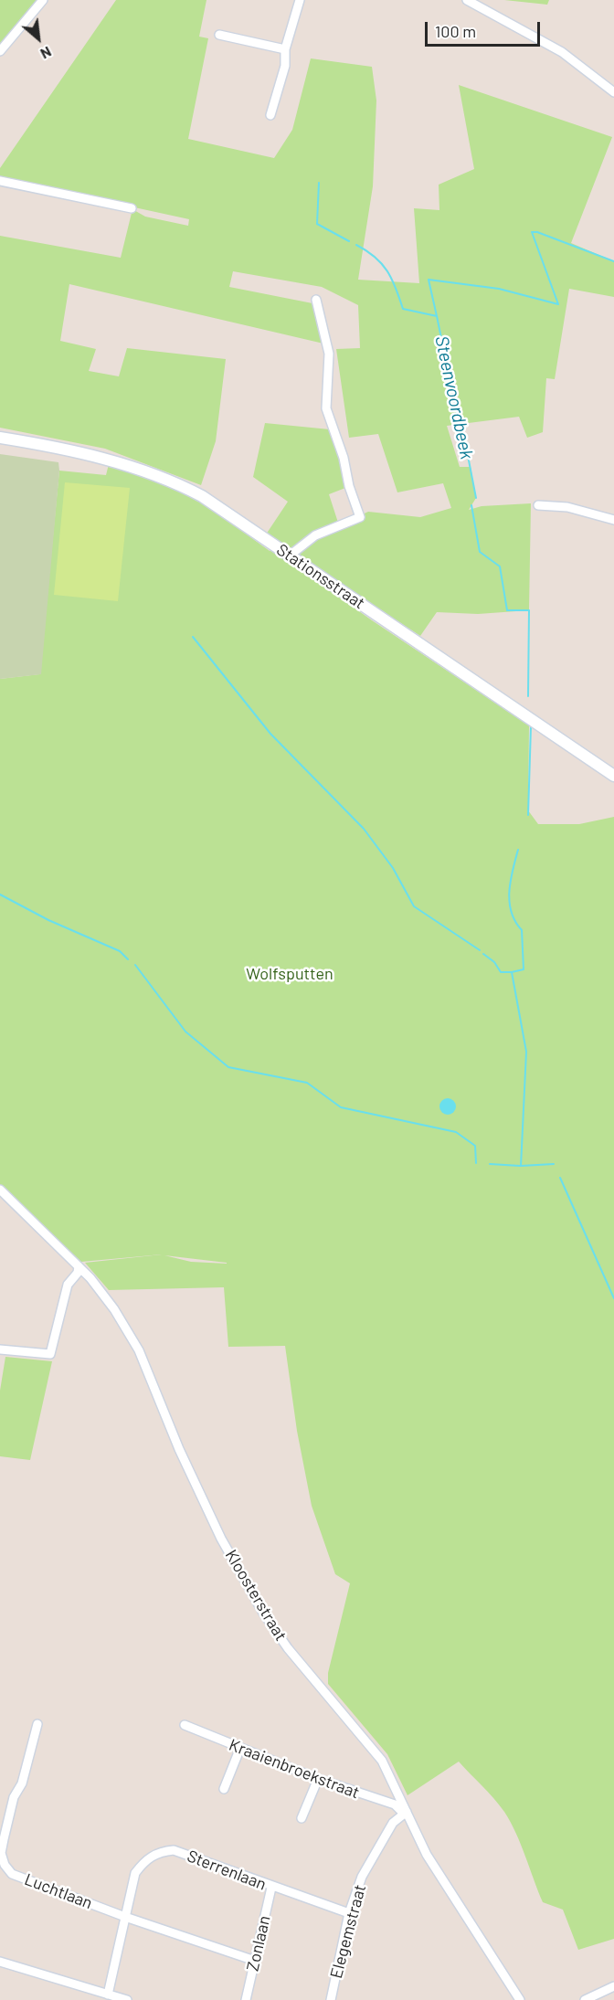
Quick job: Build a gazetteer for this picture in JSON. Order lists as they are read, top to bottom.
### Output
{
  "streets": {
    "street": [
      "Stationsstraat",
      "Kloosterstraat",
      "Kraaienbroekstraat",
      "Sterrenlaan",
      "Luchtlaan",
      "Elegemstraat",
      "Zonlaan"
    ]
  },
  "crossings": [
    ["Kloosterstraat", "Kraaienbroekstraat"],
    ["Kloosterstraat", "Elegemstraat"],
    ["Kraaienbroekstraat", "Elegemstraat"],
    ["Sterrenlaan", "Luchtlaan"],
    ["Sterrenlaan", "Elegemstraat"],
    ["Sterrenlaan", "Zonlaan"],
    ["Luchtlaan", "Zonlaan"]
  ],
  "water": ["Steenvoordbeek"],
  "parks": ["Wolfsputten"],
  "scale_bar": "100 m",
  "north": "bottom right"
}
